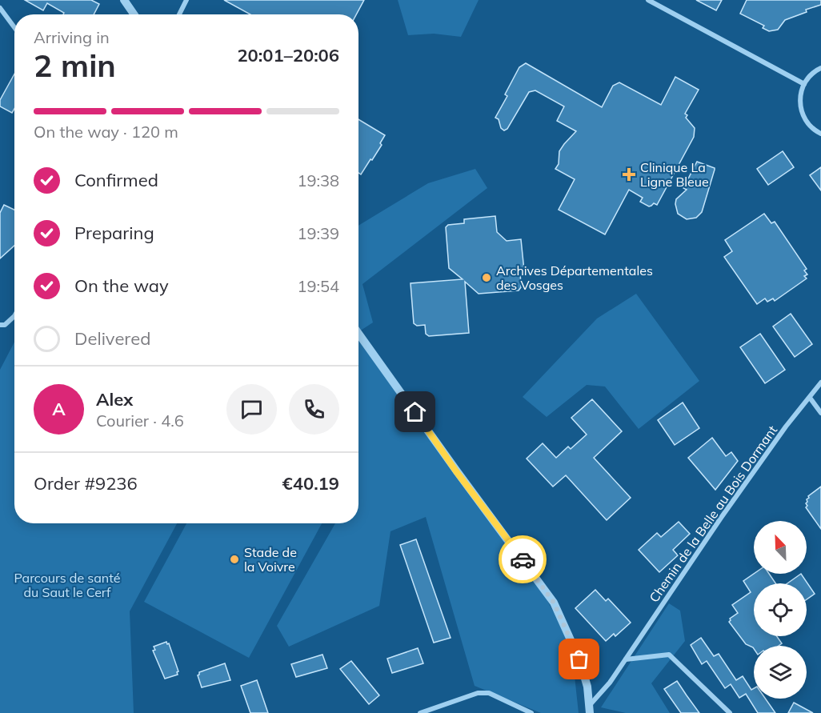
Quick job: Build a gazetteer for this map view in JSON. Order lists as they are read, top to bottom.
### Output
{
  "streets": {
    "street": ["Chemin de la Belle au Bois Dormant"]
  },
  "parks": ["Parcours de santé du Saut le Cerf"],
  "places": {
    "health": ["Clinique La Ligne Bleue"],
    "other": ["Archives Départementales des Vosges", "Stade de la Voivre"]
  },
  "north": "top left",
  "page": {
    "heading": ["2 min", "Arriving in", "20:01–20:06"],
    "panel": [
      "Alex",
      "Courier · 4.6",
      "Order #9236",
      "€40.19"
    ],
    "bar": "On the way · 120 m",
    "list": [
      ["Confirmed", "19:38"],
      ["Preparing", "19:39"],
      ["On the way", "19:54"],
      "Delivered"
    ],
    "round": "A"
  }
}
